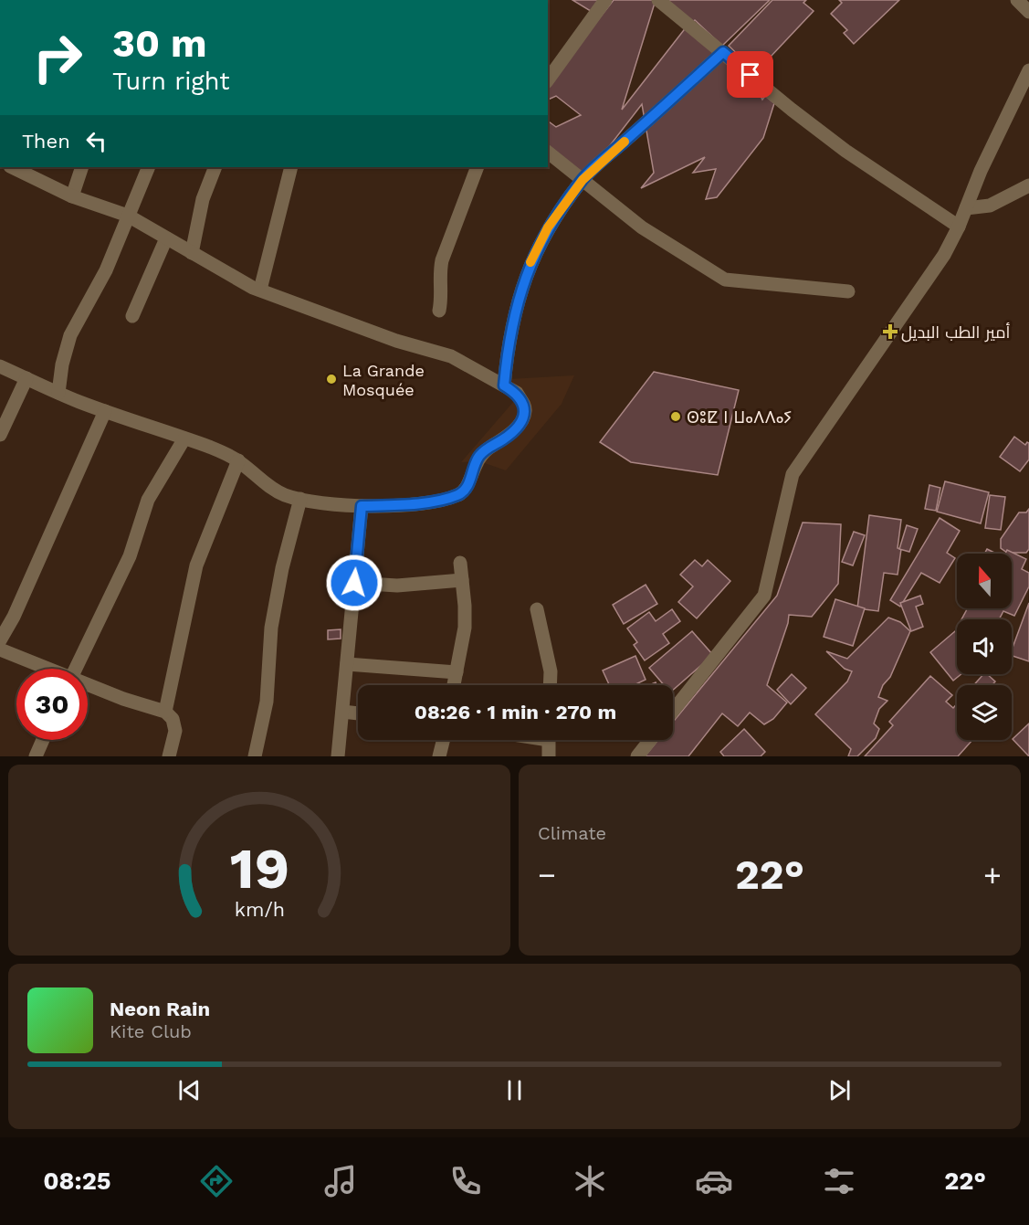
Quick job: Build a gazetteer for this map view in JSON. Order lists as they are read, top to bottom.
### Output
{
  "places": {
    "health": ["أمير الطب البديل"],
    "other": ["La Grande Mosquée", "ⵙⵓⵇ ⵏ ⵡⴰⴷⴷⴰⵢ"]
  },
  "north": "top",
  "page": {
    "turn": ["30 m", "Turn right"],
    "then": "Then",
    "limit": "30",
    "trip": "08:26 · 1 min · 270 m",
    "tile": "Climate",
    "heat": ["−", "22°", "+"],
    "song": ["Neon Rain", "Kite Club"],
    "tabs": ["08:25", "22°"],
    "gauge": ["19", "km/h"]
  }
}
